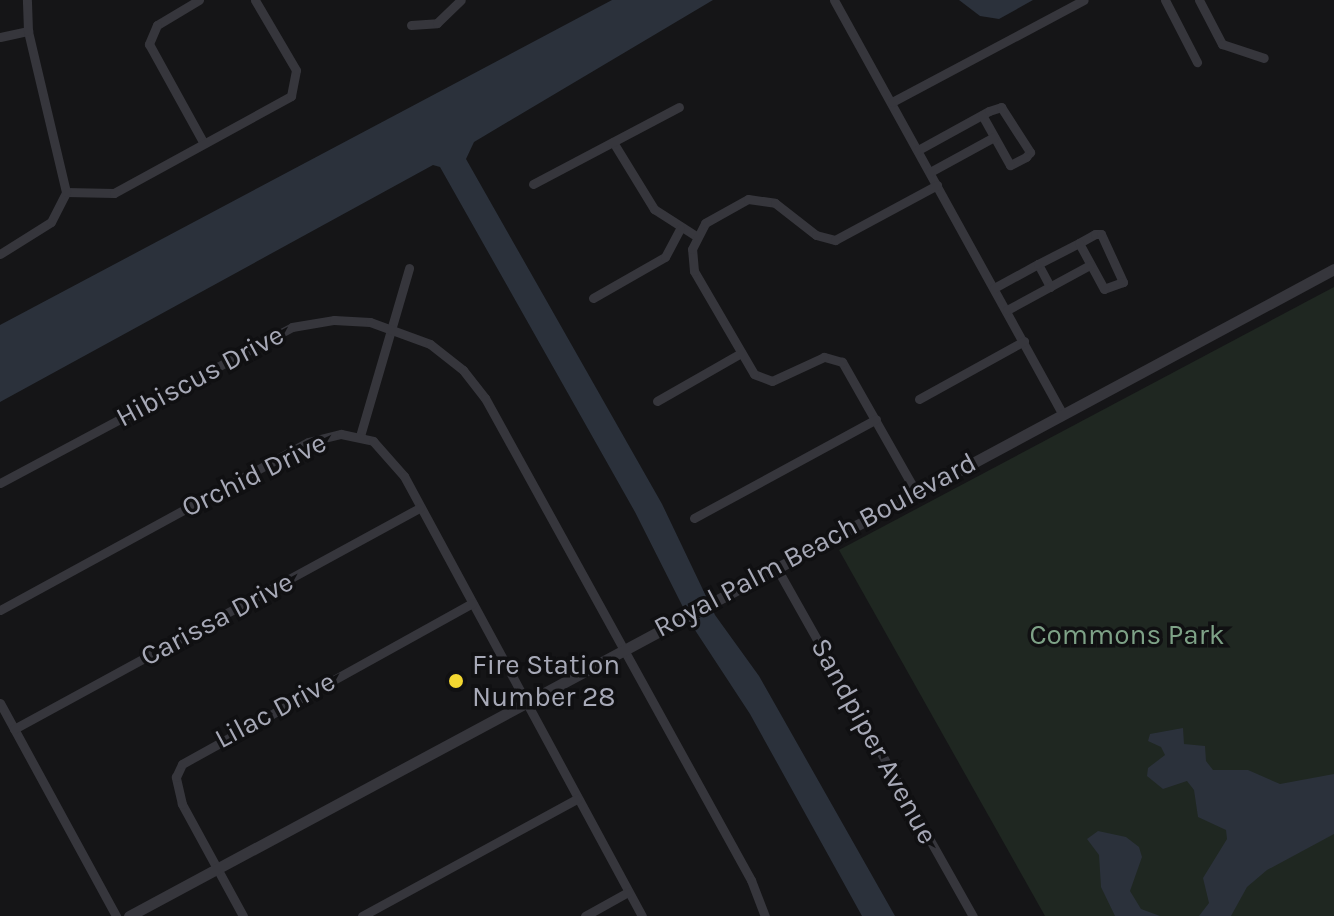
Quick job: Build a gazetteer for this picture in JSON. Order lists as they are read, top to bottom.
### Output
{
  "streets": {
    "street": [
      "Hibiscus Drive",
      "Orchid Drive",
      "Royal Palm Beach Boulevard",
      "Carissa Drive",
      "Lilac Drive",
      "Sandpiper Avenue"
    ]
  },
  "crossings": [
    ["Hibiscus Drive", "Royal Palm Beach Boulevard"],
    ["Orchid Drive", "Royal Palm Beach Boulevard"],
    ["Orchid Drive", "Carissa Drive"],
    ["Orchid Drive", "Lilac Drive"],
    ["Royal Palm Beach Boulevard", "Lilac Drive"],
    ["Royal Palm Beach Boulevard", "Sandpiper Avenue"]
  ],
  "parks": ["Commons Park"],
  "places": ["Fire Station Number 28"]
}
